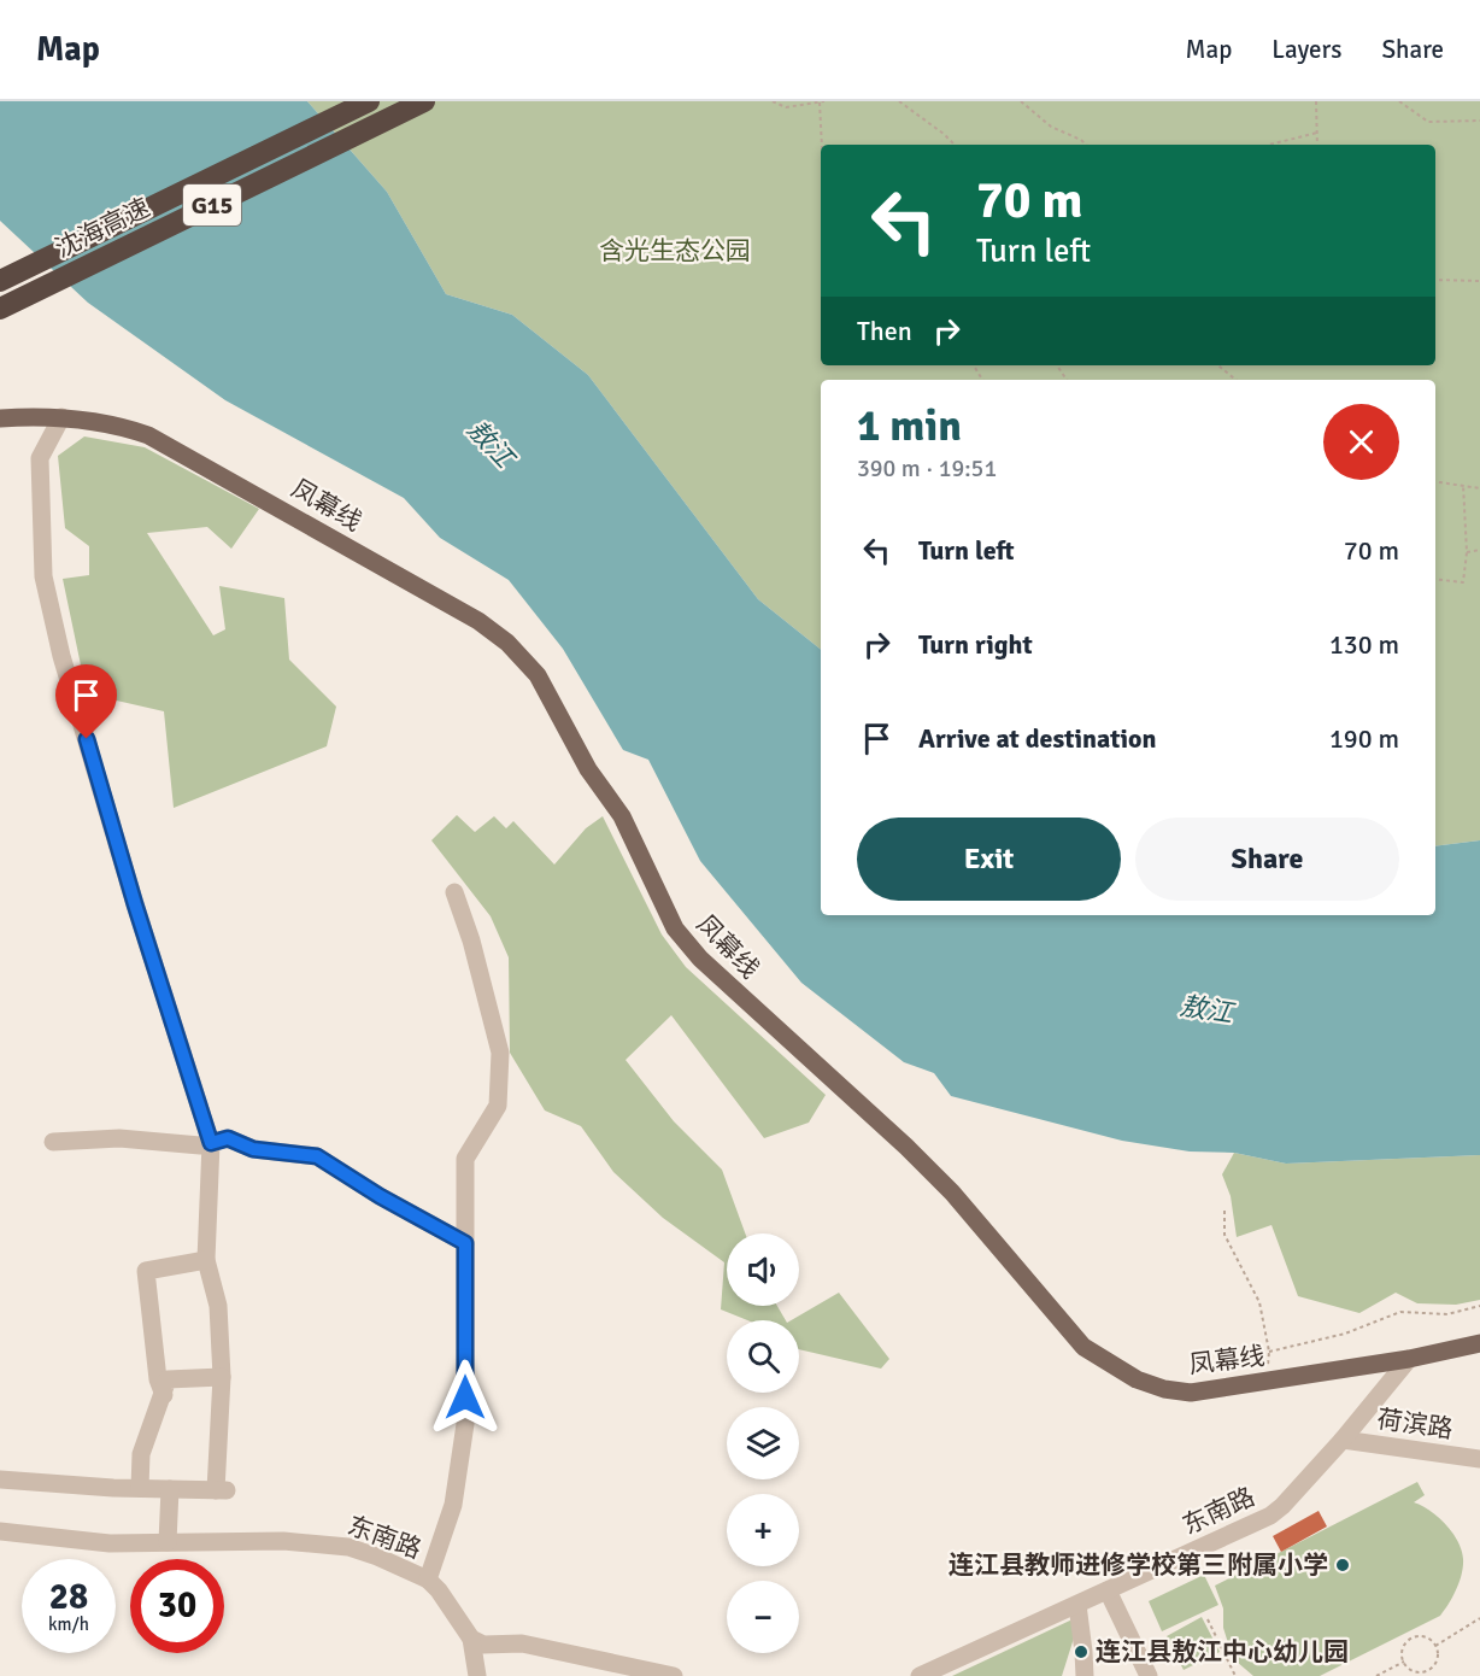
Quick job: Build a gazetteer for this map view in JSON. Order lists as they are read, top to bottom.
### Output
{
  "streets": {
    "highway": ["G15", "沈海高速"],
    "main road": ["凤幕线"],
    "street": ["荷滨路", "东南路"]
  },
  "crossings": [
    ["凤幕线", "东南路"],
    ["荷滨路", "东南路"]
  ],
  "water": ["敖江"],
  "parks": ["含光生态公园"],
  "places": ["连江县教师进修学校第三附属小学", "连江县敖江中心幼儿园"],
  "page": {
    "header": "Map",
    "nav": ["Map", "Layers", "Share"],
    "turn": ["70 m", "Turn left"],
    "then": "Then",
    "heading": ["1 min", "390 m · 19:51"],
    "list": [
      {
        "name": "Turn left",
        "value": "70 m"
      },
      {
        "name": "Turn right",
        "value": "130 m"
      },
      {
        "name": "Arrive at destination",
        "value": "190 m"
      }
    ],
    "buttons": ["Exit", "Share"],
    "map_buttons": ["+", "−"],
    "speed": "28 km/h",
    "limit": "30"
  }
}
